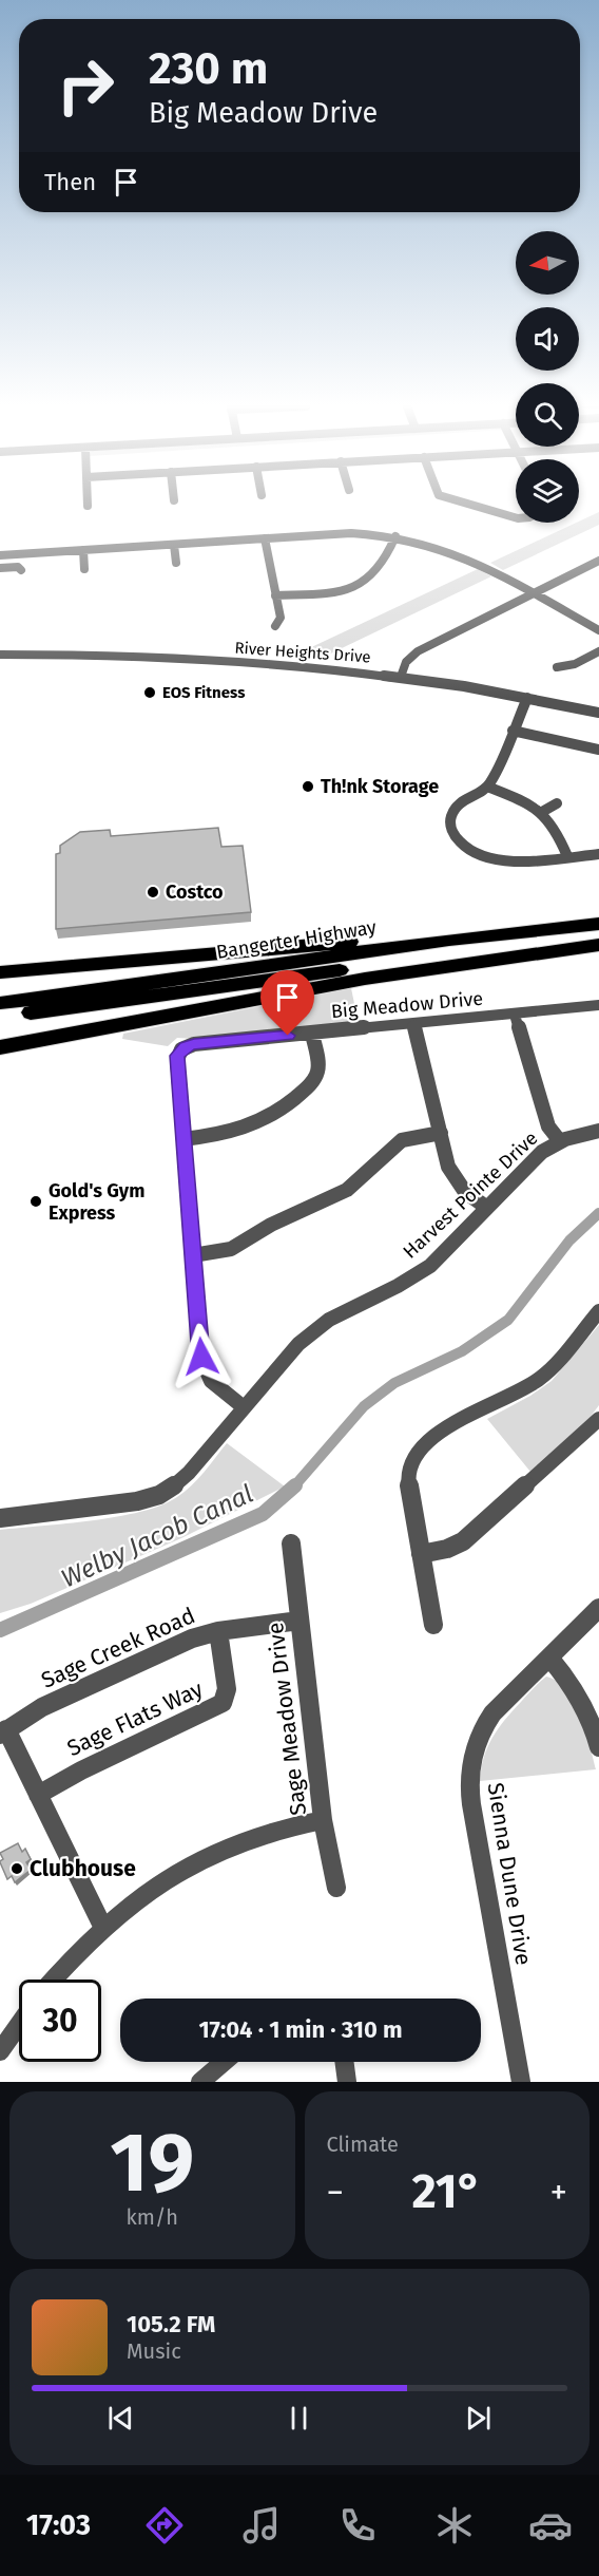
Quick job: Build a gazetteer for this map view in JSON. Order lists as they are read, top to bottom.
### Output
{
  "streets": {
    "highway": ["Bangerter Highway"],
    "street": [
      "River Heights Drive",
      "Big Meadow Drive",
      "Harvest Pointe Drive",
      "Sage Creek Road",
      "Sage Flats Way",
      "Sage Meadow Drive",
      "Sienna Dune Drive"
    ]
  },
  "crossings": [
    ["Sage Creek Road", "Sage Flats Way"],
    ["Sage Creek Road", "Sage Meadow Drive"]
  ],
  "water": ["Welby Jacob Canal"],
  "places": [
    "EOS Fitness",
    "Th!nk Storage",
    "Costco",
    "Gold's Gym Express",
    "Clubhouse"
  ],
  "north": "left",
  "page": {
    "turn": ["230 m", "Big Meadow Drive"],
    "then": "Then",
    "limit": "30",
    "trip": "17:04 · 1 min · 310 m",
    "tile": [
      ["19", "km/h"],
      "Climate"
    ],
    "heat": ["−", "21°", "+"],
    "song": ["105.2 FM", "Music"],
    "tabs": "17:03"
  }
}
